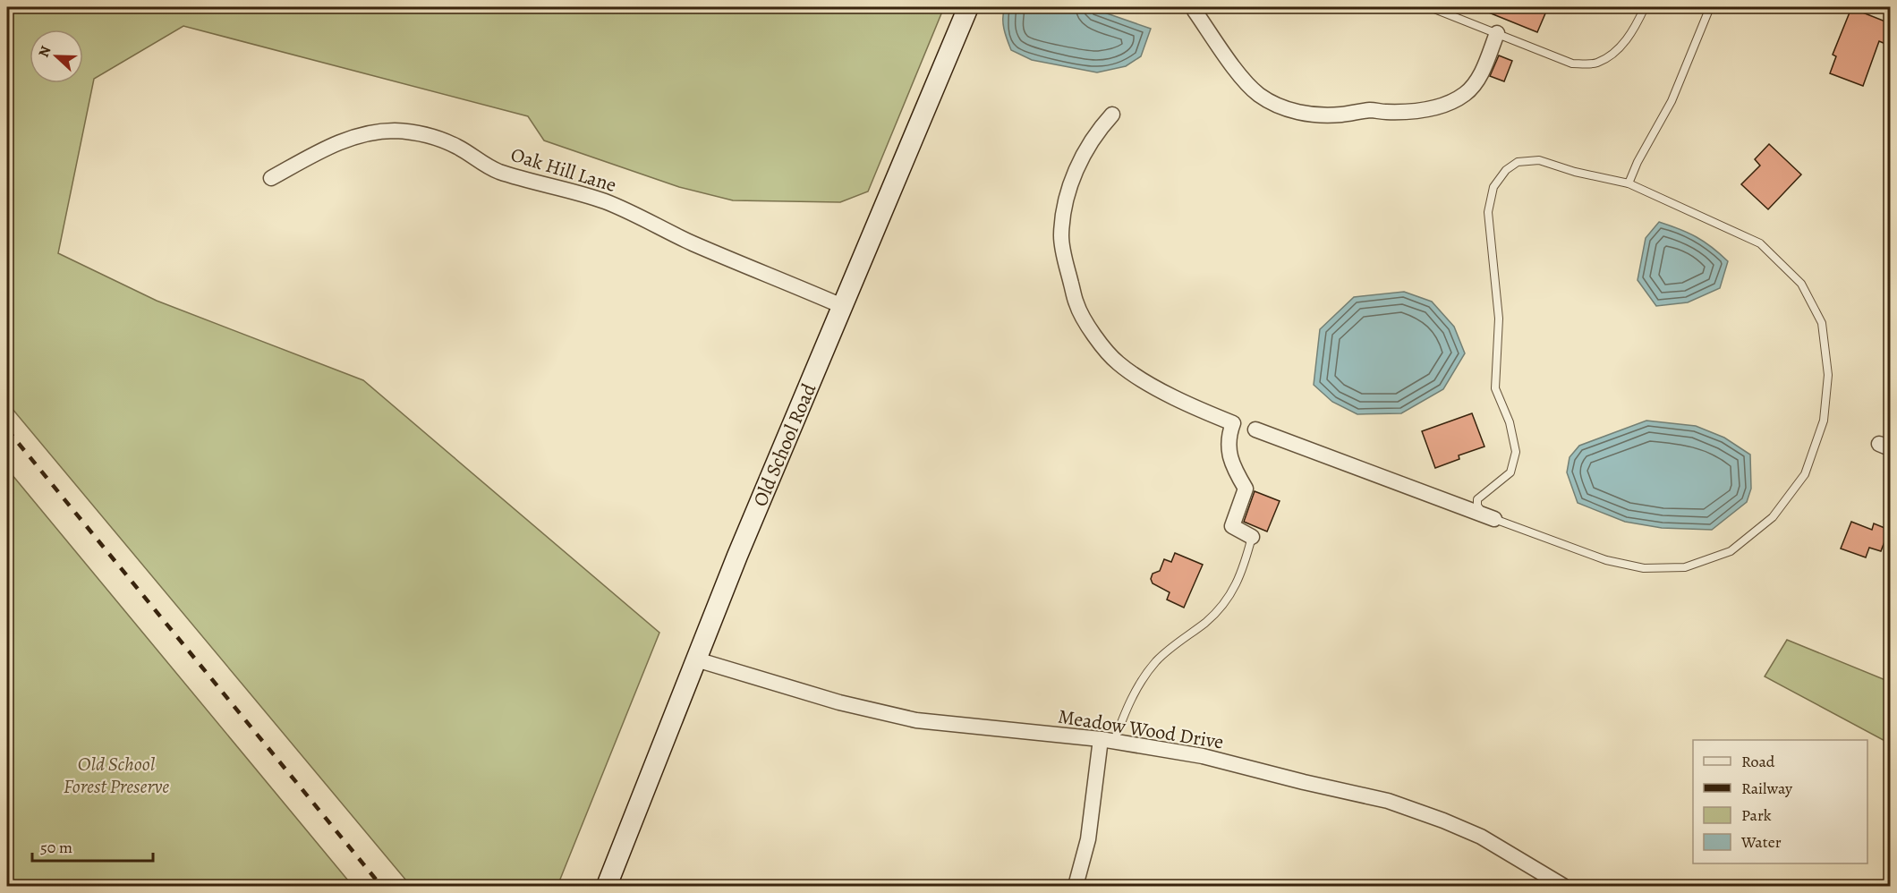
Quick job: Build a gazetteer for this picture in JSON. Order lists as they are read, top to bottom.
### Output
{
  "streets": {
    "street": ["Oak Hill Lane", "Old School Road", "Meadow Wood Drive"]
  },
  "crossings": [
    ["Oak Hill Lane", "Old School Road"],
    ["Old School Road", "Meadow Wood Drive"]
  ],
  "parks": ["Old School Forest Preserve"],
  "legend": [
    "Road",
    "Railway",
    "Park",
    "Water"
  ],
  "scale_bar": "50 m",
  "north": "left"
}
